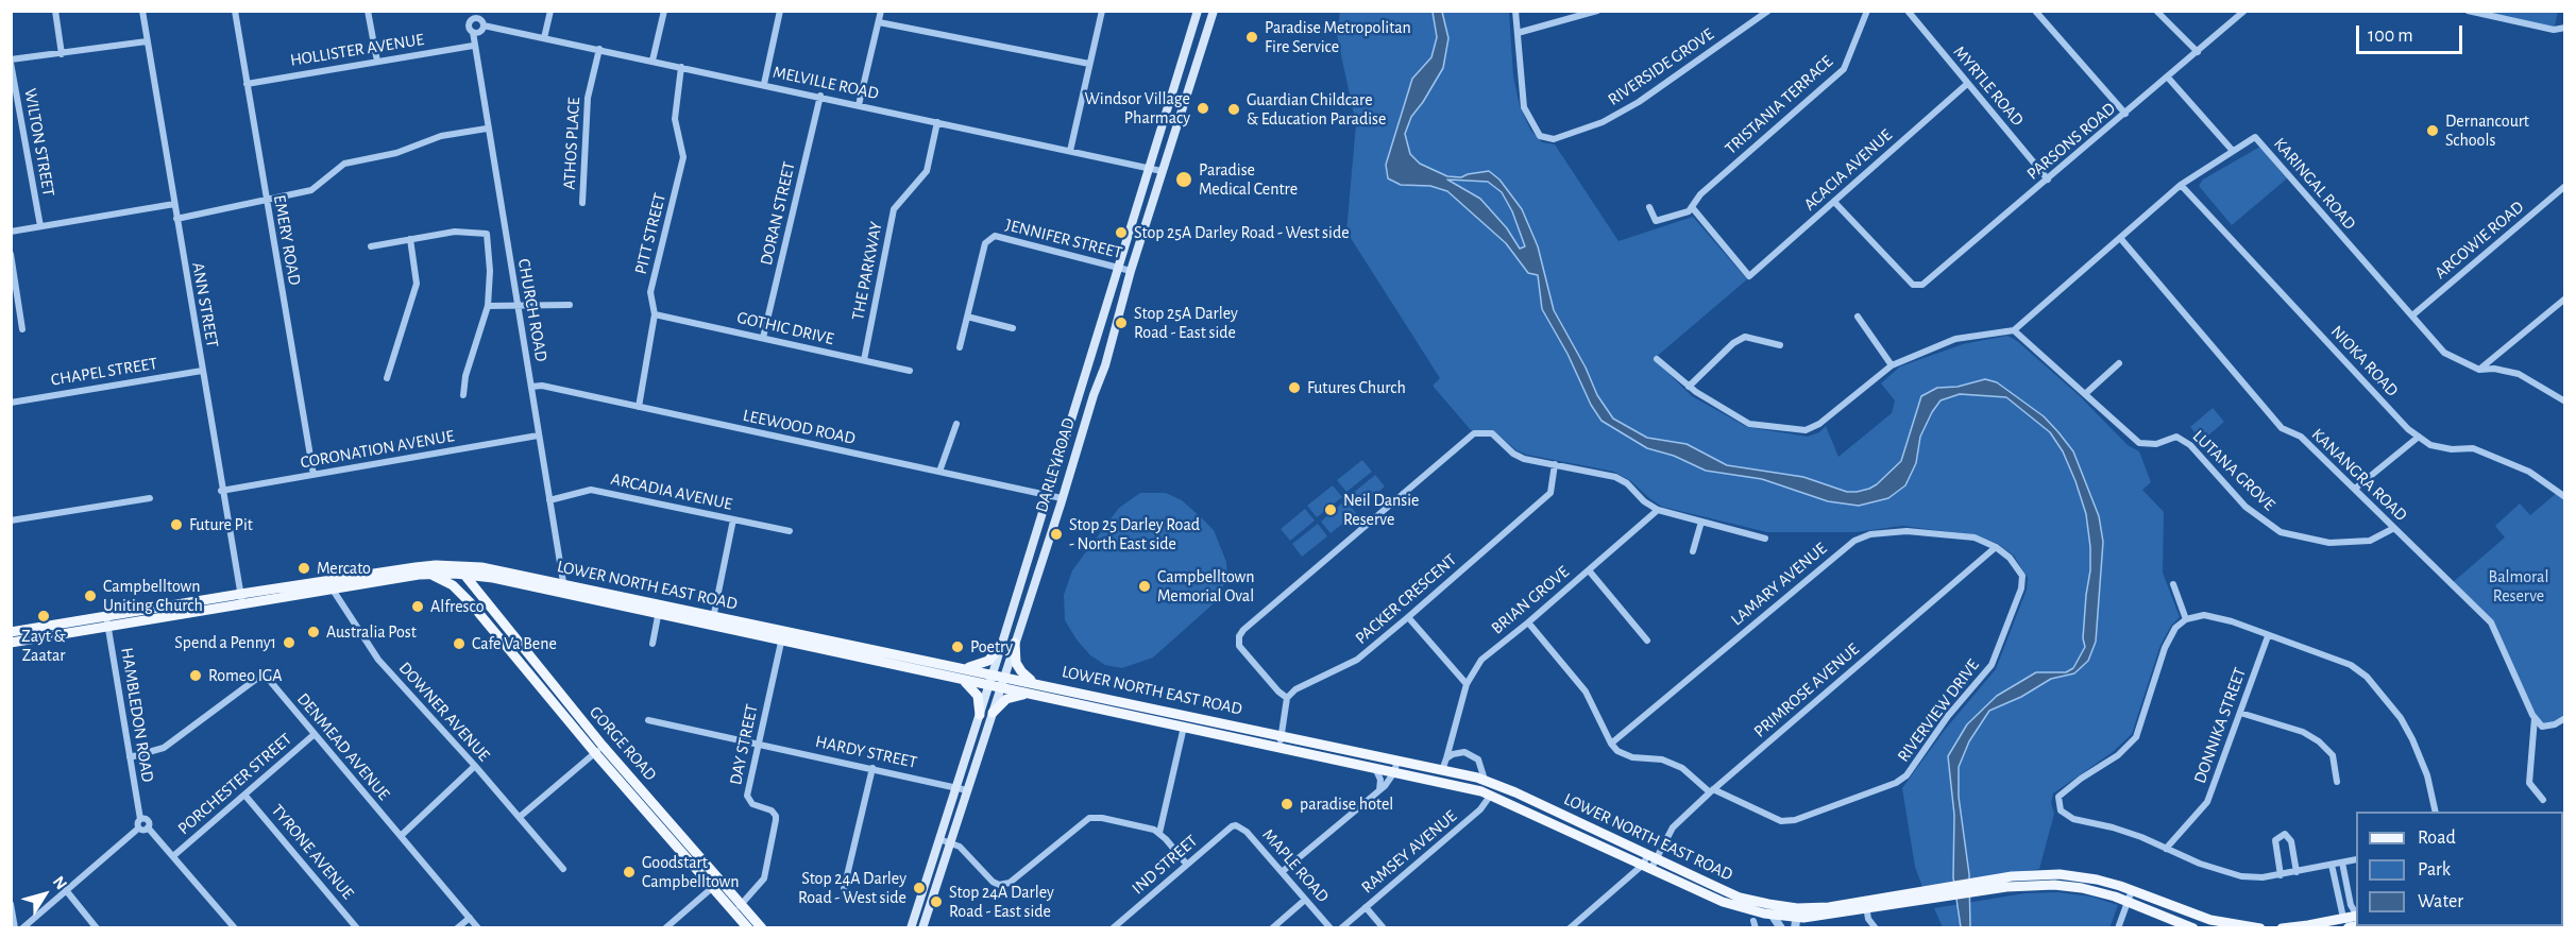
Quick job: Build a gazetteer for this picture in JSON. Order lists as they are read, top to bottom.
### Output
{
  "streets": {
    "main road": ["DARLEY ROAD", "LOWER NORTH EAST ROAD", "GORGE ROAD"],
    "street": [
      "HOLLISTER AVENUE",
      "RIVERSIDE GROVE",
      "MELVILLE ROAD",
      "MYRTLE ROAD",
      "TRISTANIA TERRACE",
      "PARSONS ROAD",
      "WILTON STREET",
      "ATHOS PLACE",
      "ACACIA AVENUE",
      "KARINGAL ROAD",
      "DORAN STREET",
      "PITT STREET",
      "JENNIFER STREET",
      "EMERY ROAD",
      "ARCOWIE ROAD",
      "THE PARKWAY",
      "ANN STREET",
      "CHURCH ROAD",
      "GOTHIC DRIVE",
      "NIOKA ROAD",
      "CHAPEL STREET",
      "LEEWOOD ROAD",
      "CORONATION AVENUE",
      "LUTANA GROVE",
      "KANANGRA ROAD",
      "ARCADIA AVENUE",
      "LAMARY AVENUE",
      "PACKER CRESCENT",
      "BRIAN GROVE",
      "PRIMROSE AVENUE",
      "RIVERVIEW DRIVE",
      "DOWNER AVENUE",
      "HAMBLEDON ROAD",
      "DONNIKA STREET",
      "DAY STREET",
      "DENMEAD AVENUE",
      "HARDY STREET",
      "PORCHESTER STREET",
      "TYRONE AVENUE",
      "RAMSEY AVENUE",
      "IND STREET",
      "MAPLE ROAD"
    ]
  },
  "crossings": [
    ["HOLLISTER AVENUE", "EMERY ROAD"],
    ["HOLLISTER AVENUE", "CHURCH ROAD"],
    ["MELVILLE ROAD", "ATHOS PLACE"],
    ["MELVILLE ROAD", "DORAN STREET"],
    ["MELVILLE ROAD", "PITT STREET"],
    ["MELVILLE ROAD", "THE PARKWAY"],
    ["MELVILLE ROAD", "CHURCH ROAD"],
    ["MELVILLE ROAD", "DARLEY ROAD"],
    ["MYRTLE ROAD", "PARSONS ROAD"],
    ["MYRTLE ROAD", "ACACIA AVENUE"],
    ["TRISTANIA TERRACE", "ACACIA AVENUE"],
    ["PARSONS ROAD", "ACACIA AVENUE"],
    ["KARINGAL ROAD", "ARCOWIE ROAD"],
    ["KARINGAL ROAD", "NIOKA ROAD"],
    ["KARINGAL ROAD", "LUTANA GROVE"],
    ["KARINGAL ROAD", "KANANGRA ROAD"],
    ["DORAN STREET", "GOTHIC DRIVE"],
    ["PITT STREET", "GOTHIC DRIVE"],
    ["PITT STREET", "LEEWOOD ROAD"],
    ["JENNIFER STREET", "DARLEY ROAD"],
    ["EMERY ROAD", "CORONATION AVENUE"],
    ["THE PARKWAY", "GOTHIC DRIVE"],
    ["ANN STREET", "CHAPEL STREET"],
    ["ANN STREET", "CORONATION AVENUE"],
    ["ANN STREET", "LOWER NORTH EAST ROAD"],
    ["CHURCH ROAD", "LEEWOOD ROAD"],
    ["CHURCH ROAD", "CORONATION AVENUE"],
    ["CHURCH ROAD", "ARCADIA AVENUE"],
    ["CHURCH ROAD", "LOWER NORTH EAST ROAD"],
    ["LEEWOOD ROAD", "DARLEY ROAD"],
    ["DARLEY ROAD", "LOWER NORTH EAST ROAD"],
    ["DARLEY ROAD", "HARDY STREET"],
    ["LUTANA GROVE", "KANANGRA ROAD"],
    ["LAMARY AVENUE", "PRIMROSE AVENUE"],
    ["LAMARY AVENUE", "RIVERVIEW DRIVE"],
    ["LOWER NORTH EAST ROAD", "BRIAN GROVE"],
    ["LOWER NORTH EAST ROAD", "PRIMROSE AVENUE"],
    ["LOWER NORTH EAST ROAD", "DOWNER AVENUE"],
    ["LOWER NORTH EAST ROAD", "HAMBLEDON ROAD"],
    ["LOWER NORTH EAST ROAD", "GORGE ROAD"],
    ["LOWER NORTH EAST ROAD", "DAY STREET"],
    ["LOWER NORTH EAST ROAD", "RAMSEY AVENUE"],
    ["PRIMROSE AVENUE", "RIVERVIEW DRIVE"],
    ["HAMBLEDON ROAD", "DENMEAD AVENUE"],
    ["GORGE ROAD", "DAY STREET"],
    ["DAY STREET", "HARDY STREET"],
    ["DENMEAD AVENUE", "PORCHESTER STREET"],
    ["PORCHESTER STREET", "TYRONE AVENUE"],
    ["IND STREET", "MAPLE ROAD"]
  ],
  "parks": ["Balmoral Reserve"],
  "places": [
    "Paradise Metropolitan Fire Service",
    "Windsor Village Pharmacy",
    "Guardian Childcare & Education Paradise",
    "Dernancourt Schools",
    "Paradise Medical Centre",
    "Stop 25A Darley Road - West side",
    "Stop 25A Darley Road - East side",
    "Futures Church",
    "Neil Dansie Reserve",
    "Future Pit",
    "Stop 25 Darley Road - North East side",
    "Mercato",
    "Campbelltown Memorial Oval",
    "Campbelltown Uniting Church",
    "Alfresco",
    "Zayt & Zaatar",
    "Australia Post",
    "Spend a Penny1",
    "Cafe Va Bene",
    "Poetry",
    "Romeo IGA",
    "paradise hotel",
    "Goodstart Campbelltown",
    "Stop 24A Darley Road - West side",
    "Stop 24A Darley Road - East side"
  ],
  "legend": ["Road", "Park", "Water"],
  "scale_bar": "100 m",
  "north": "top right"
}
